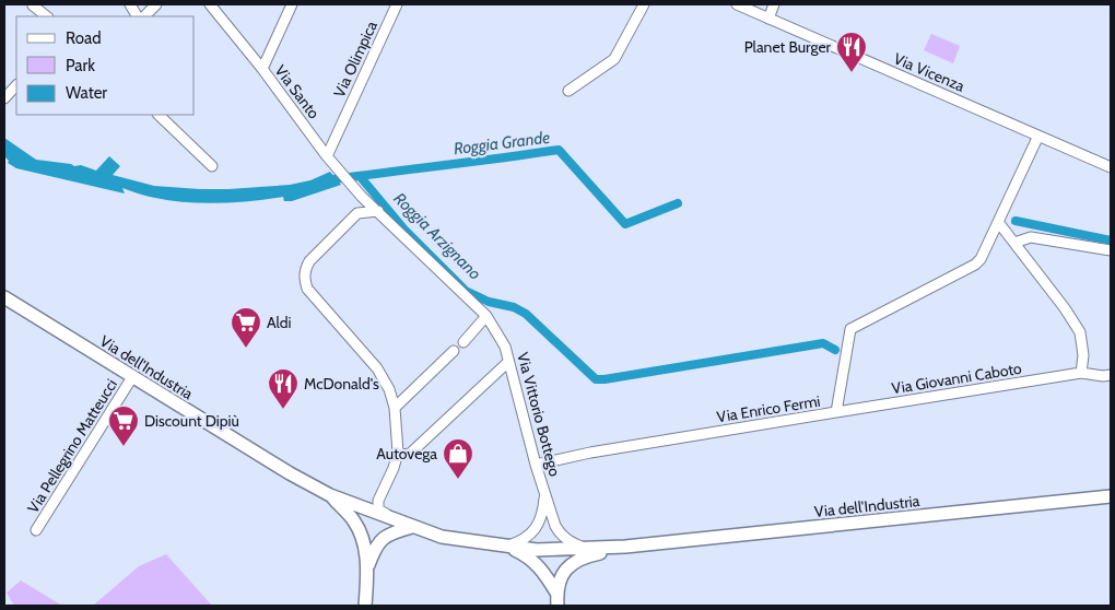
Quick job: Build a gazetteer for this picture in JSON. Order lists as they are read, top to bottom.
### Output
{
  "streets": {
    "main road": ["Via dell'Industria"],
    "street": [
      "Via Olimpica",
      "Via Vicenza",
      "Via Santo",
      "Via Giovanni Caboto",
      "Via Enrico Fermi",
      "Via Vittorio Bottego",
      "Via Pellegrino Matteucci"
    ]
  },
  "crossings": [
    ["Via Olimpica", "Via Santo"],
    ["Via Vicenza", "Via Enrico Fermi"],
    ["Via Santo", "Via Vittorio Bottego"],
    ["Via dell'Industria", "Via Vittorio Bottego"],
    ["Via dell'Industria", "Via Pellegrino Matteucci"],
    ["Via Giovanni Caboto", "Via Enrico Fermi"],
    ["Via Enrico Fermi", "Via Vittorio Bottego"]
  ],
  "water": ["Roggia Grande", "Roggia Arzignano"],
  "places": {
    "restaurant": ["Planet Burger", "McDonald's"],
    "supermarket": ["Aldi", "Discount Dipiù"],
    "shop": ["Autovega"]
  },
  "legend": ["Road", "Park", "Water"]
}
